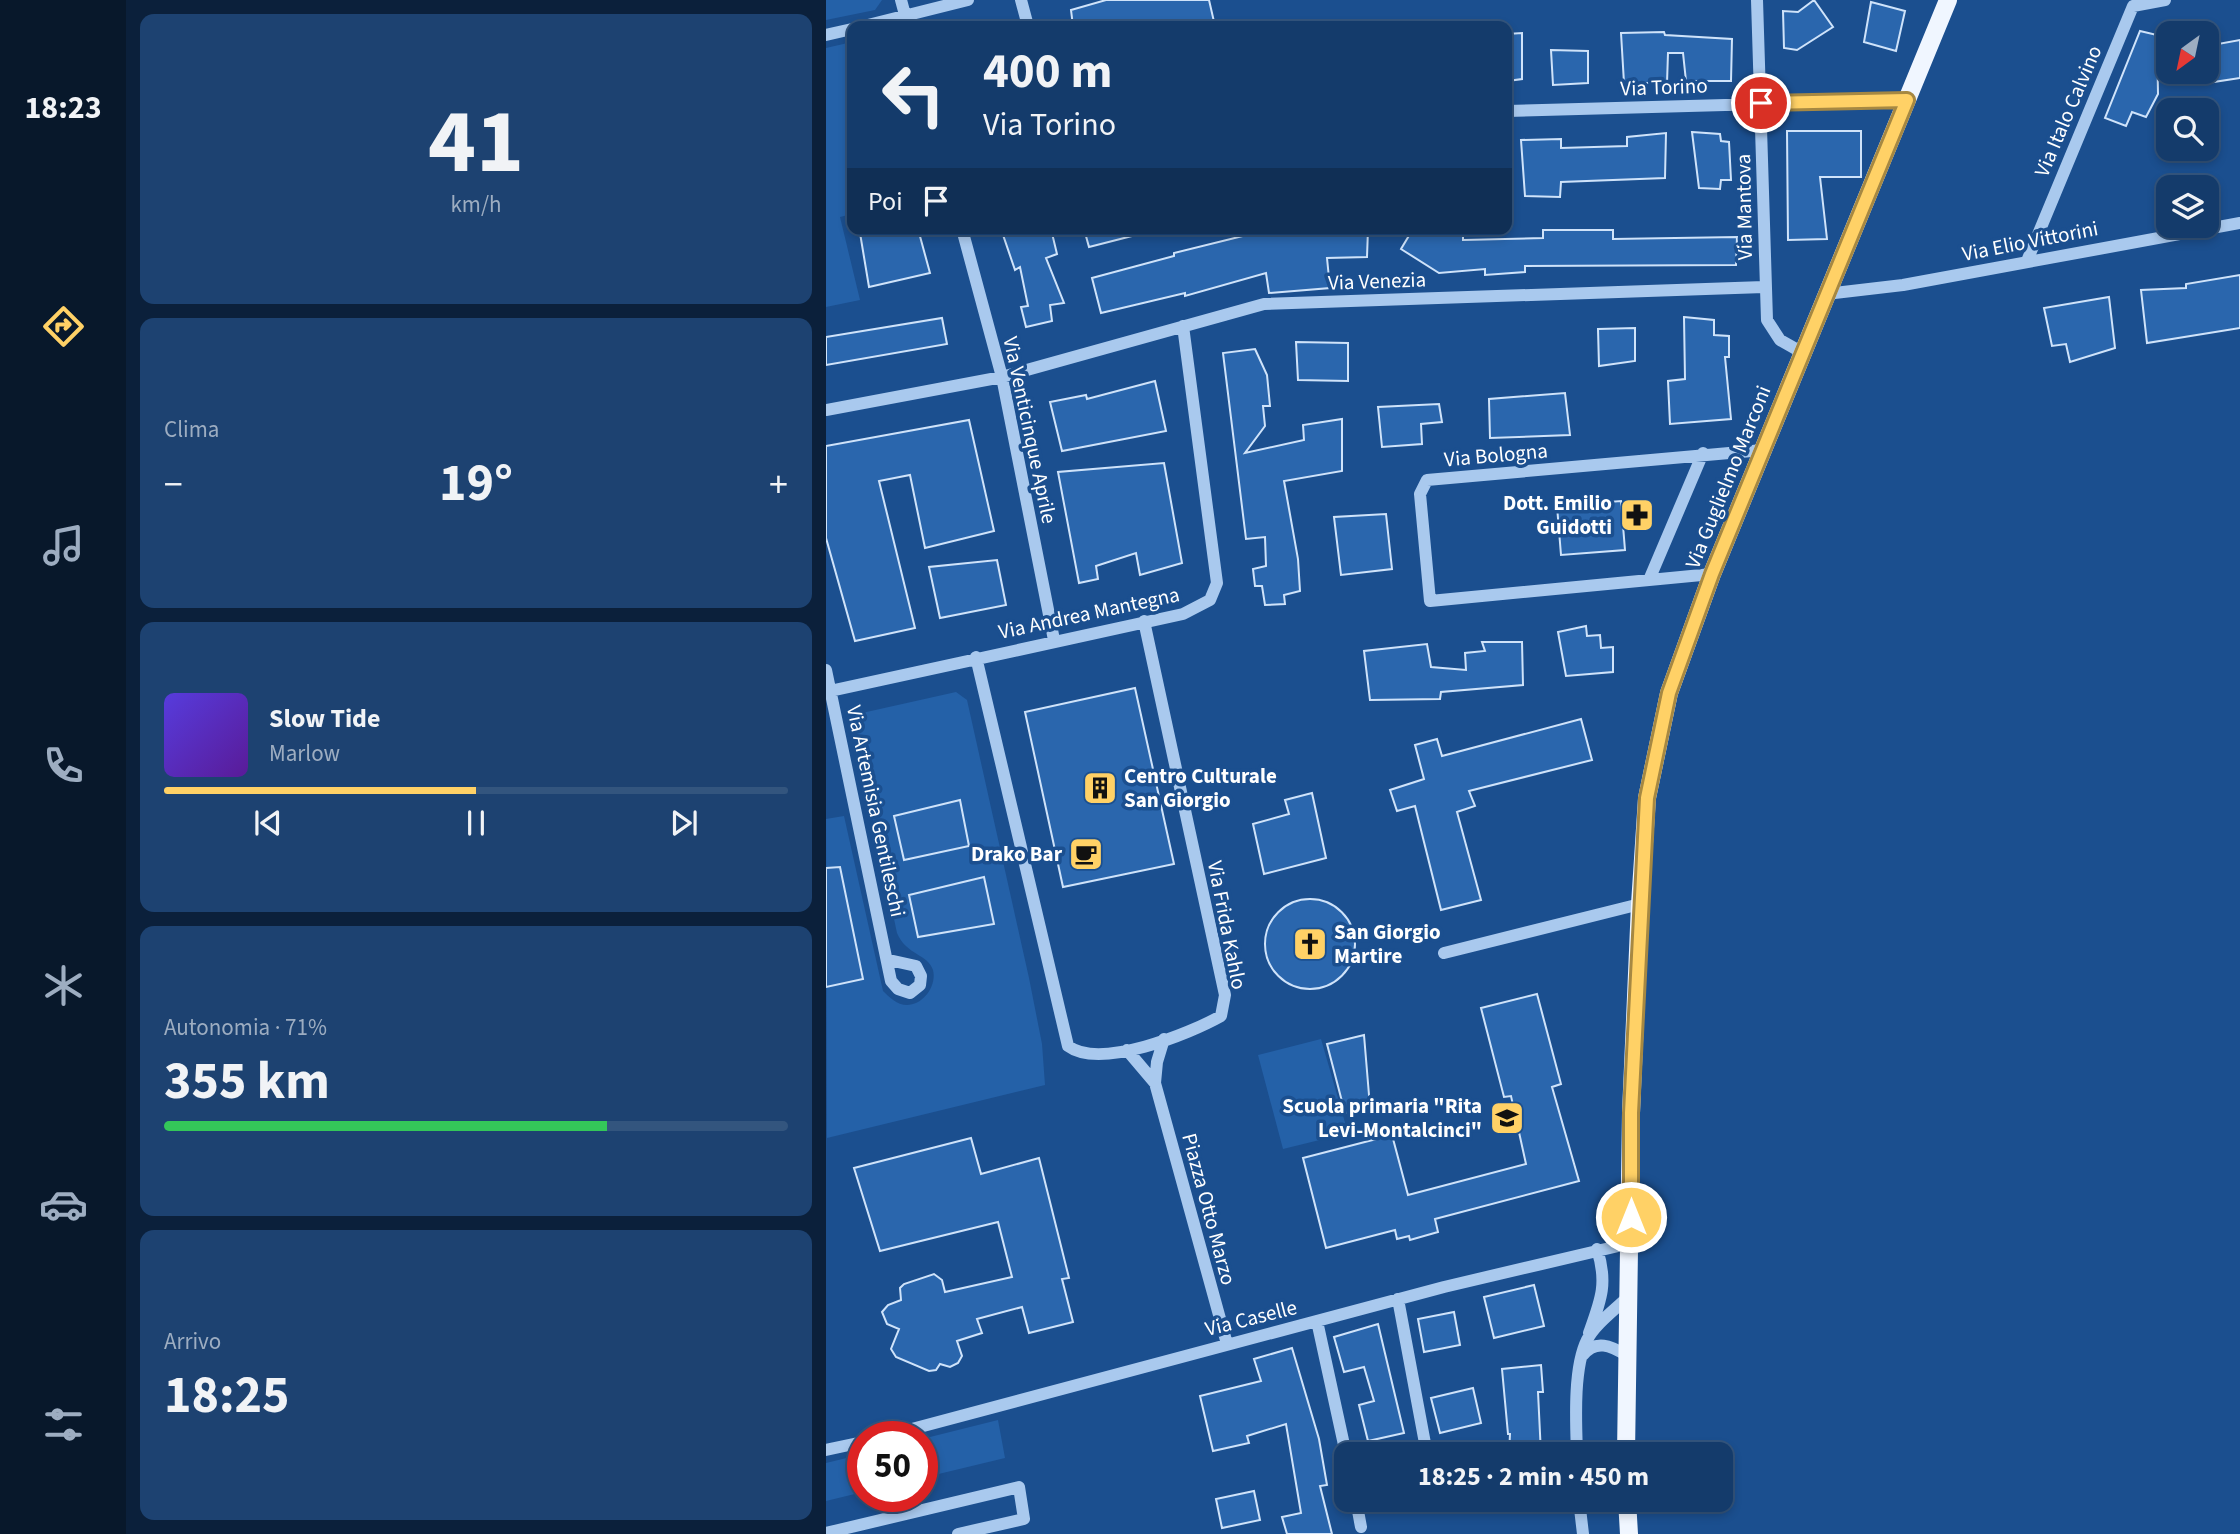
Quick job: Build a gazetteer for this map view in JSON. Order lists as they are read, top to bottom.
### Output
{
  "streets": {
    "main road": ["Via Guglielmo Marconi"],
    "street": [
      "Via Torino",
      "Via Italo Calvino",
      "Via Mantova",
      "Via Elio Vittorini",
      "Via Venezia",
      "Via Venticinque Aprile",
      "Via Bologna",
      "Via Andrea Mantegna",
      "Via Artemisia Gentileschi",
      "Via Frida Kahlo",
      "Piazza Otto Marzo",
      "Via Caselle"
    ]
  },
  "crossings": [
    ["Via Torino", "Via Mantova"],
    ["Via Torino", "Via Guglielmo Marconi"],
    ["Via Italo Calvino", "Via Elio Vittorini"],
    ["Via Mantova", "Via Venezia"],
    ["Via Mantova", "Via Guglielmo Marconi"],
    ["Via Elio Vittorini", "Via Guglielmo Marconi"],
    ["Via Venezia", "Via Venticinque Aprile"],
    ["Via Venezia", "Via Andrea Mantegna"],
    ["Via Venticinque Aprile", "Via Andrea Mantegna"],
    ["Via Bologna", "Via Guglielmo Marconi"],
    ["Via Guglielmo Marconi", "Via Caselle"],
    ["Via Andrea Mantegna", "Via Artemisia Gentileschi"],
    ["Via Andrea Mantegna", "Via Frida Kahlo"],
    ["Via Frida Kahlo", "Piazza Otto Marzo"],
    ["Piazza Otto Marzo", "Via Caselle"]
  ],
  "places": {
    "pharmacy": ["Dott. Emilio Guidotti"],
    "building": ["Centro Culturale San Giorgio"],
    "cafe": ["Drako Bar"],
    "church": ["San Giorgio Martire"],
    "school or university": ["Scuola primaria \"Rita Levi-Montalcinci\""]
  },
  "north": "bottom left",
  "page": {
    "tabs": "18:23",
    "tile": [
      ["41", "km/h"],
      "Clima",
      ["Autonomia · 71%", "355 km"],
      ["Arrivo", "18:25"]
    ],
    "turn": ["400 m", "Via Torino"],
    "then": "Poi",
    "heat": ["−", "19°", "+"],
    "song": ["Slow Tide", "Marlow"],
    "limit": "50",
    "trip": "18:25 · 2 min · 450 m"
  }
}
